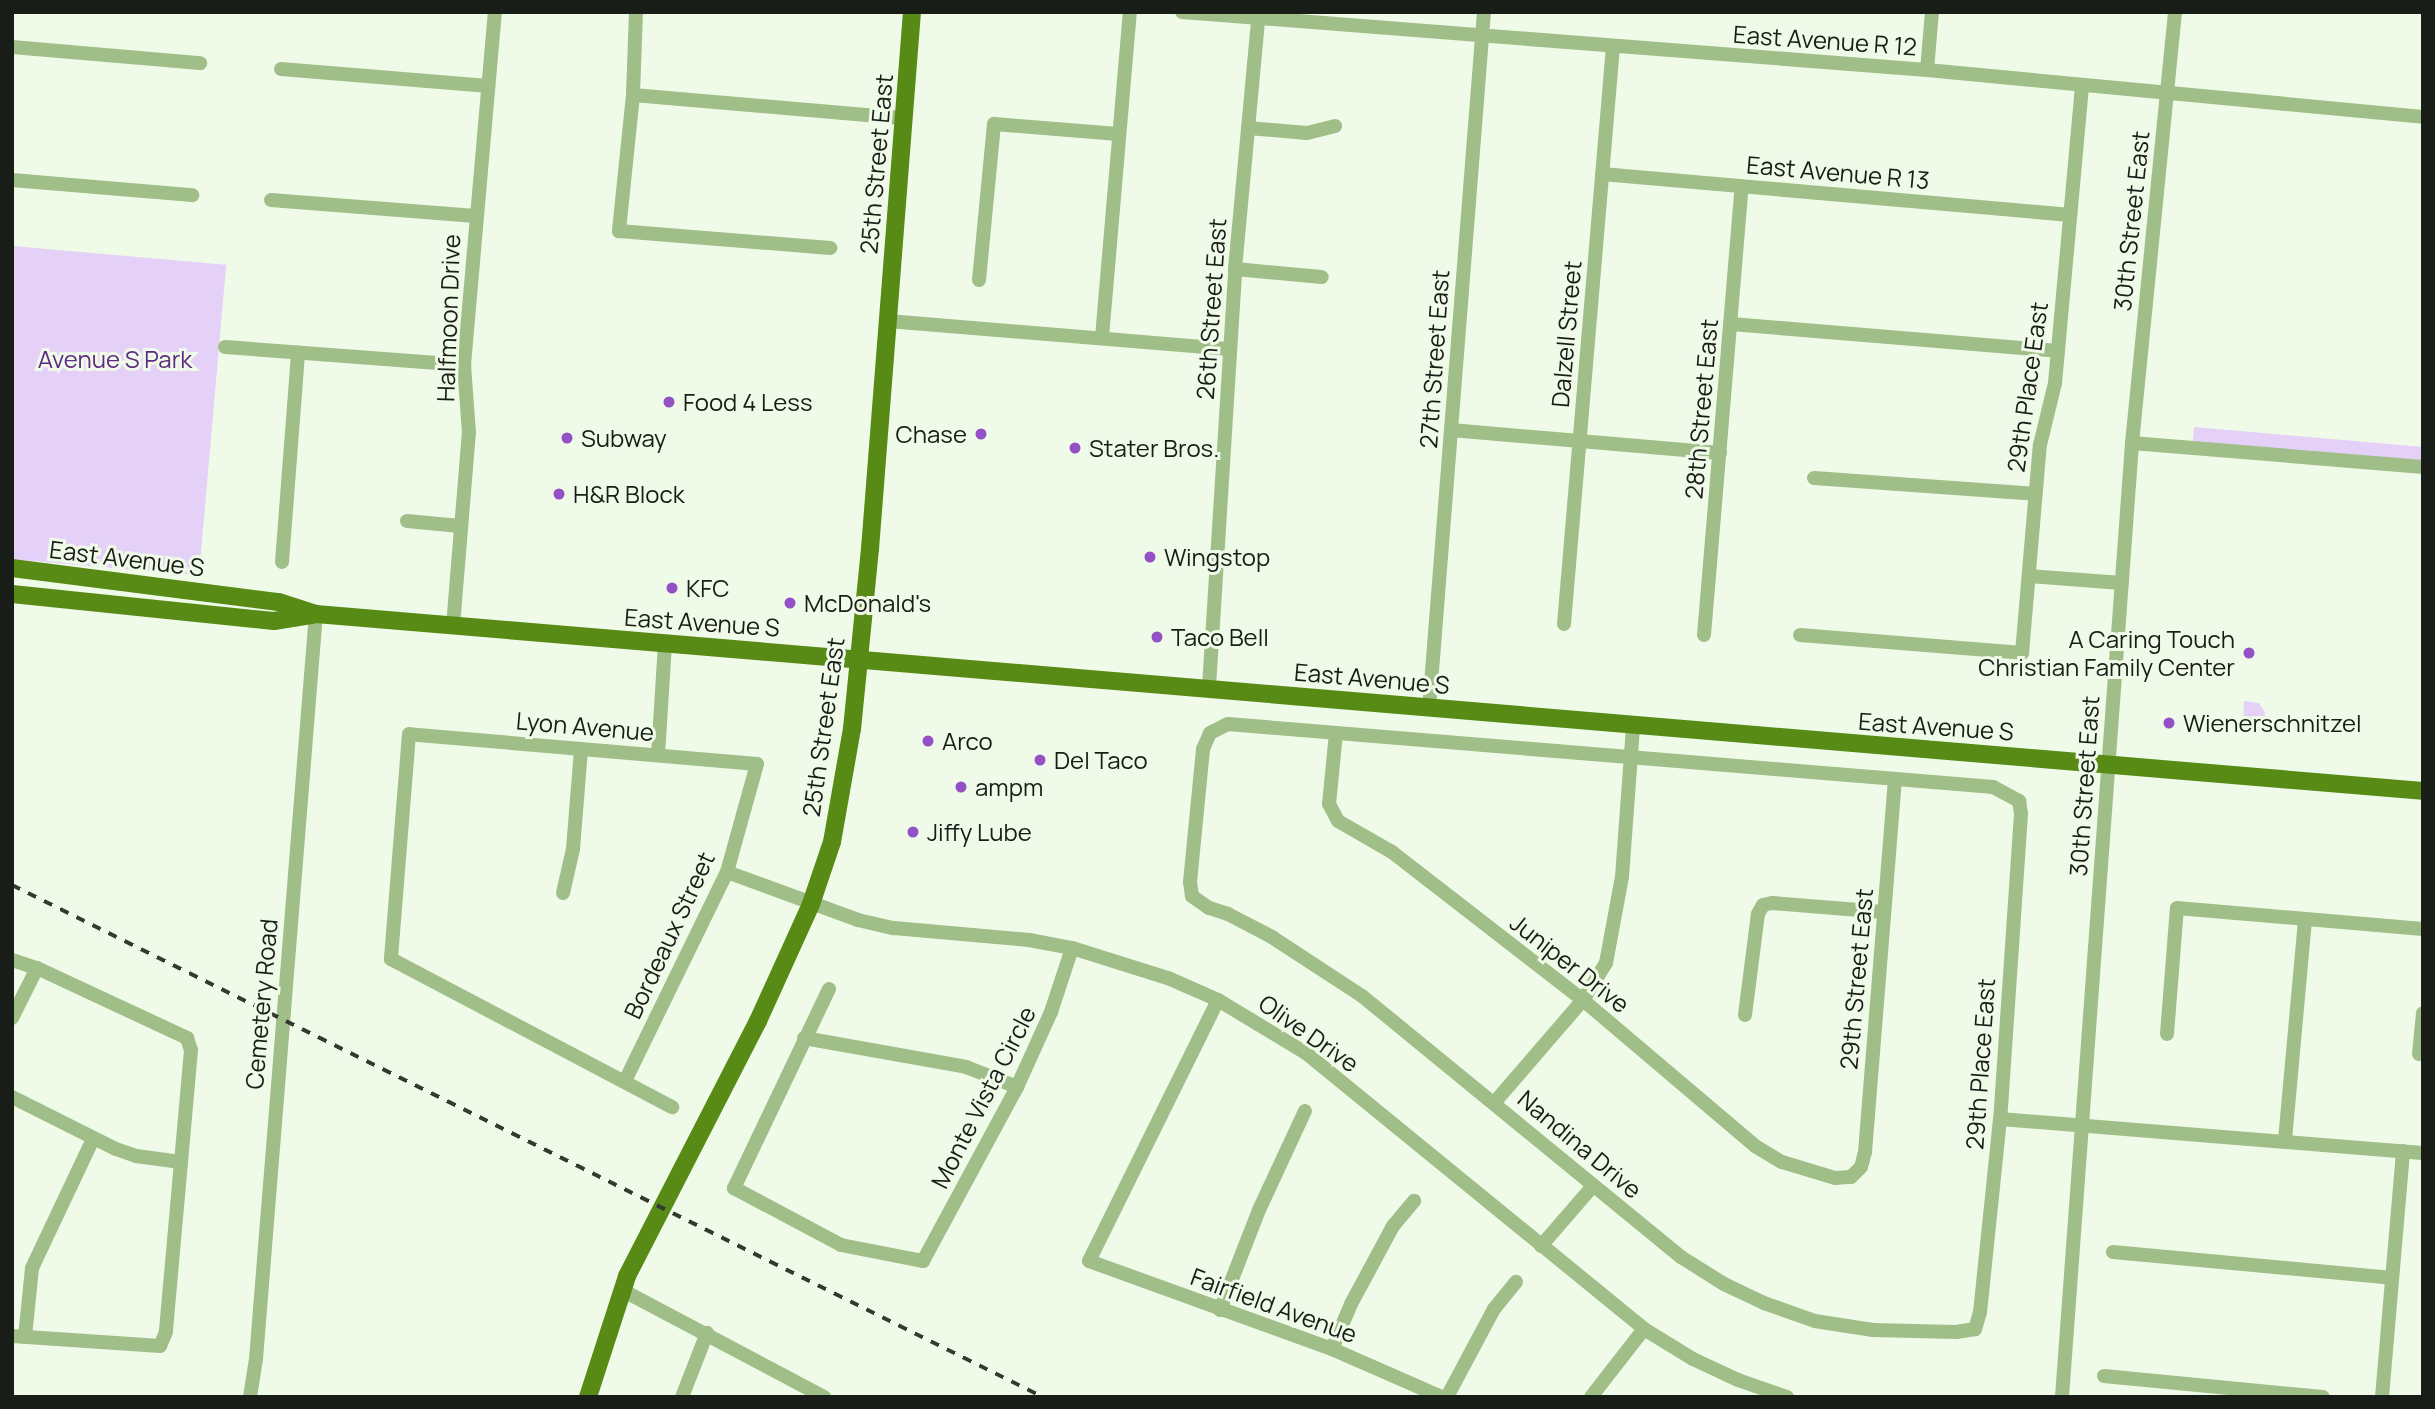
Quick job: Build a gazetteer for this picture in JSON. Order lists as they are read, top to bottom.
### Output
{
  "streets": {
    "main road": ["25th Street East", "East Avenue S"],
    "street": [
      "East Avenue R 12",
      "East Avenue R 13",
      "30th Street East",
      "26th Street East",
      "Halfmoon Drive",
      "Dalzell Street",
      "27th Street East",
      "29th Place East",
      "28th Street East",
      "Lyon Avenue",
      "Bordeaux Street",
      "Juniper Drive",
      "29th Street East",
      "Cemetery Road",
      "Olive Drive",
      "Monte Vista Circle",
      "Nandina Drive",
      "Fairfield Avenue"
    ]
  },
  "crossings": [
    ["East Avenue R 12", "30th Street East"],
    ["East Avenue R 12", "26th Street East"],
    ["East Avenue R 12", "Dalzell Street"],
    ["East Avenue R 12", "27th Street East"],
    ["East Avenue R 12", "29th Place East"],
    ["25th Street East", "East Avenue S"],
    ["25th Street East", "Olive Drive"],
    ["East Avenue R 13", "Dalzell Street"],
    ["East Avenue R 13", "29th Place East"],
    ["East Avenue R 13", "28th Street East"],
    ["30th Street East", "East Avenue S"],
    ["26th Street East", "East Avenue S"],
    ["Halfmoon Drive", "East Avenue S"],
    ["27th Street East", "East Avenue S"],
    ["29th Place East", "29th Street East"],
    ["29th Place East", "Nandina Drive"],
    ["East Avenue S", "Cemetery Road"],
    ["Lyon Avenue", "Bordeaux Street"],
    ["Bordeaux Street", "Olive Drive"],
    ["Juniper Drive", "29th Street East"],
    ["Juniper Drive", "Nandina Drive"],
    ["Olive Drive", "Monte Vista Circle"],
    ["Olive Drive", "Fairfield Avenue"]
  ],
  "parks": ["Avenue S Park"],
  "places": [
    "Food 4 Less",
    "Chase",
    "Subway",
    "Stater Bros.",
    "H&R Block",
    "Wingstop",
    "KFC",
    "McDonald's",
    "Taco Bell",
    "A Caring Touch Christian Family Center",
    "Wienerschnitzel",
    "Arco",
    "Del Taco",
    "ampm",
    "Jiffy Lube"
  ]
}
